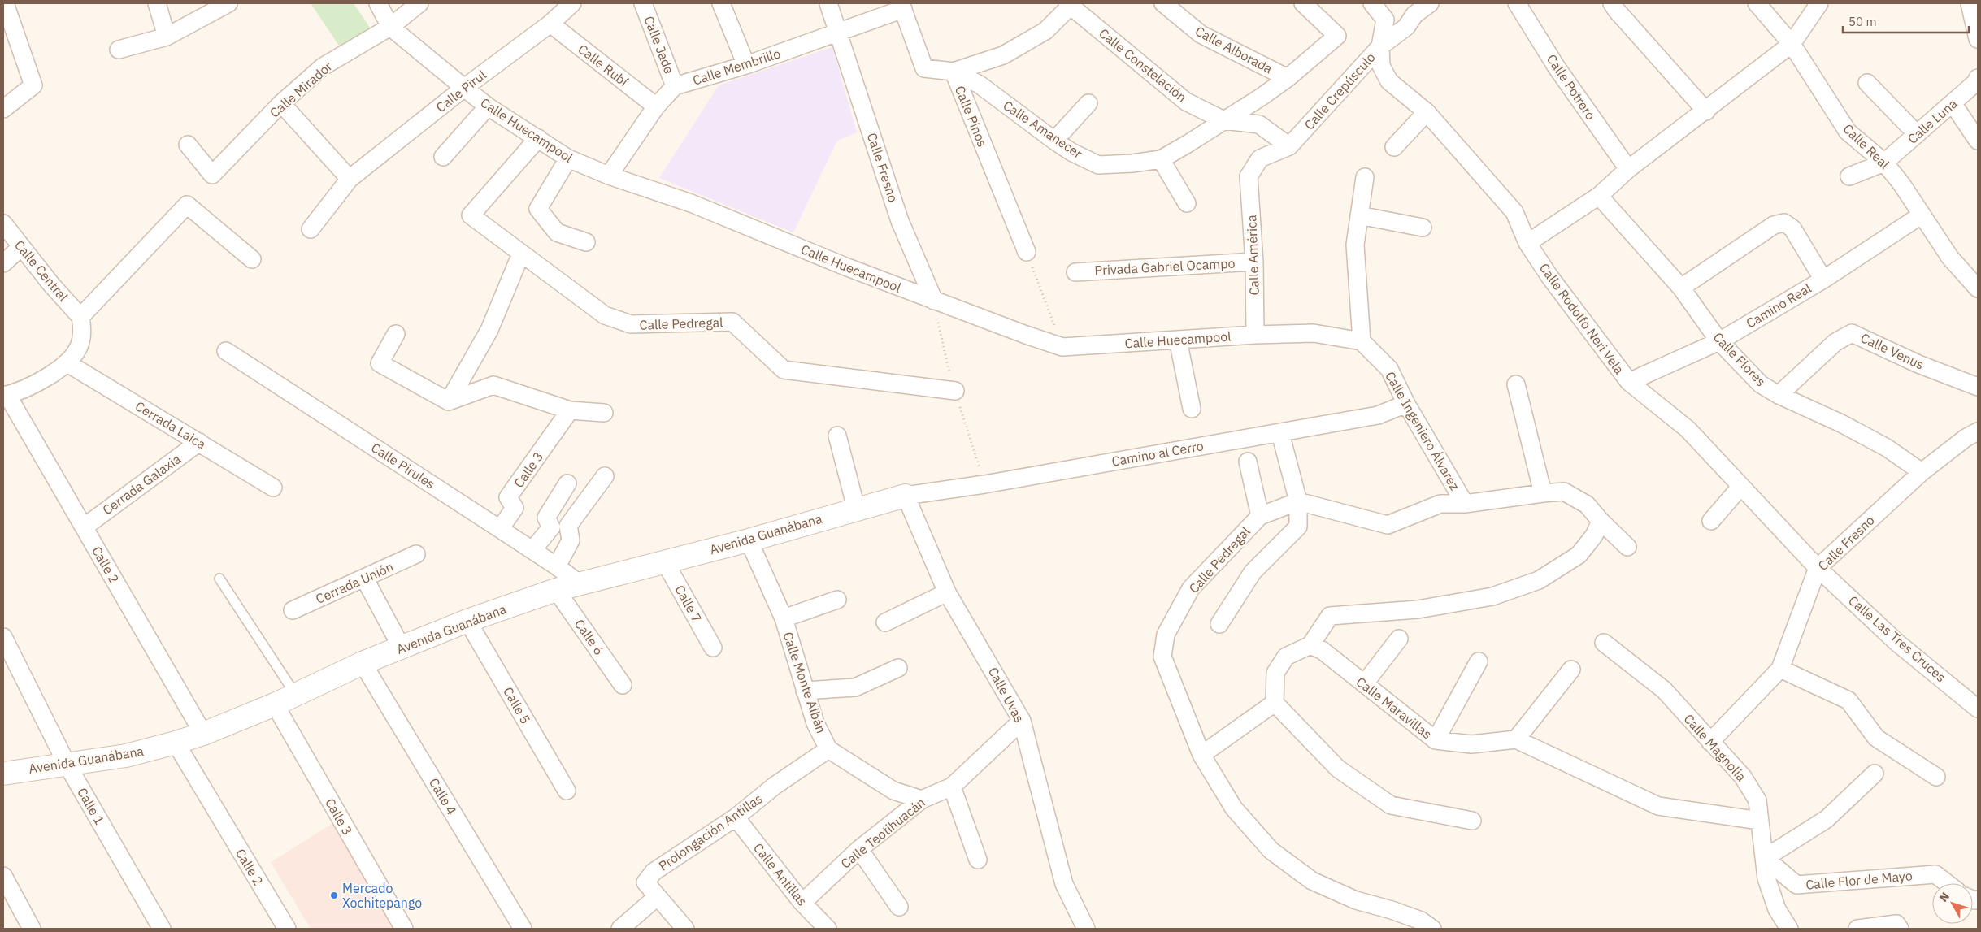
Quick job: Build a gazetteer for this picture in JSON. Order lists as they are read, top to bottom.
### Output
{
  "streets": {
    "street": [
      "Calle Jade",
      "Calle Alborada",
      "Calle Rubí",
      "Calle Constelación",
      "Calle Membrillo",
      "Calle Potrero",
      "Calle Mirador",
      "Calle Pirul",
      "Calle Crepúsculo",
      "Calle Pinos",
      "Calle Luna",
      "Calle Amanecer",
      "Calle Huecampool",
      "Calle Real",
      "Calle Fresno",
      "Calle América",
      "Privada Gabriel Ocampo",
      "Calle Central",
      "Camino Real",
      "Calle Rodolfo Neri Vela",
      "Calle Pedregal",
      "Calle Venus",
      "Calle Flores",
      "Cerrada Laica",
      "Calle Ingeniero Álvarez",
      "Camino al Cerro",
      "Calle Pirules",
      "Calle 3",
      "Cerrada Galaxia",
      "Avenida Guanábana",
      "Calle 2",
      "Cerrada Unión",
      "Calle 7",
      "Calle 6",
      "Calle Las Tres Cruces",
      "Calle Monte Albán",
      "Calle Uvas",
      "Calle 5",
      "Calle Maravillas",
      "Calle Magnolia",
      "Calle 4",
      "Calle 1",
      "Prolongación Antillas",
      "Calle Teotihuacán",
      "Calle Antillas",
      "Calle Flor de Mayo"
    ]
  },
  "crossings": [
    ["Calle Jade", "Calle Membrillo"],
    ["Calle Alborada", "Calle Amanecer"],
    ["Calle Rubí", "Calle Membrillo"],
    ["Calle Rubí", "Calle Pirul"],
    ["Calle Constelación", "Calle Crepúsculo"],
    ["Calle Constelación", "Calle Amanecer"],
    ["Calle Membrillo", "Calle Pinos"],
    ["Calle Membrillo", "Calle Huecampool"],
    ["Calle Membrillo", "Calle Fresno"],
    ["Calle Mirador", "Calle Huecampool"],
    ["Calle Pirul", "Calle Huecampool"],
    ["Calle Crepúsculo", "Calle América"],
    ["Calle Crepúsculo", "Calle Rodolfo Neri Vela"],
    ["Calle Pinos", "Calle Amanecer"],
    ["Calle Luna", "Calle Real"],
    ["Calle Huecampool", "Calle Fresno"],
    ["Calle Huecampool", "Calle América"],
    ["Calle Huecampool", "Calle Pedregal"],
    ["Calle Huecampool", "Calle Ingeniero Álvarez"],
    ["Calle Real", "Camino Real"],
    ["Calle Fresno", "Calle Rodolfo Neri Vela"],
    ["Calle Fresno", "Calle Flores"],
    ["Calle Fresno", "Calle Las Tres Cruces"],
    ["Calle Fresno", "Calle Magnolia"],
    ["Calle América", "Privada Gabriel Ocampo"],
    ["Camino Real", "Calle Rodolfo Neri Vela"],
    ["Camino Real", "Calle Flores"],
    ["Calle Rodolfo Neri Vela", "Calle Las Tres Cruces"],
    ["Calle Venus", "Calle Flores"],
    ["Cerrada Laica", "Cerrada Galaxia"],
    ["Calle Ingeniero Álvarez", "Camino al Cerro"],
    ["Camino al Cerro", "Avenida Guanábana"],
    ["Camino al Cerro", "Calle Uvas"],
    ["Calle Pirules", "Calle 3"],
    ["Calle Pirules", "Avenida Guanábana"],
    ["Calle 3", "Avenida Guanábana"],
    ["Cerrada Galaxia", "Calle 2"],
    ["Avenida Guanábana", "Calle 2"],
    ["Avenida Guanábana", "Calle 7"],
    ["Avenida Guanábana", "Calle 6"],
    ["Avenida Guanábana", "Calle Monte Albán"],
    ["Avenida Guanábana", "Calle Uvas"],
    ["Avenida Guanábana", "Calle 5"],
    ["Avenida Guanábana", "Calle 4"],
    ["Avenida Guanábana", "Calle 1"],
    ["Calle Monte Albán", "Prolongación Antillas"],
    ["Calle Monte Albán", "Calle Teotihuacán"],
    ["Calle Uvas", "Calle Teotihuacán"],
    ["Calle Magnolia", "Calle Flor de Mayo"],
    ["Prolongación Antillas", "Calle Antillas"],
    ["Calle Teotihuacán", "Calle Antillas"]
  ],
  "places": ["Mercado Xochitepango"],
  "scale_bar": "50 m",
  "north": "top left"
}
